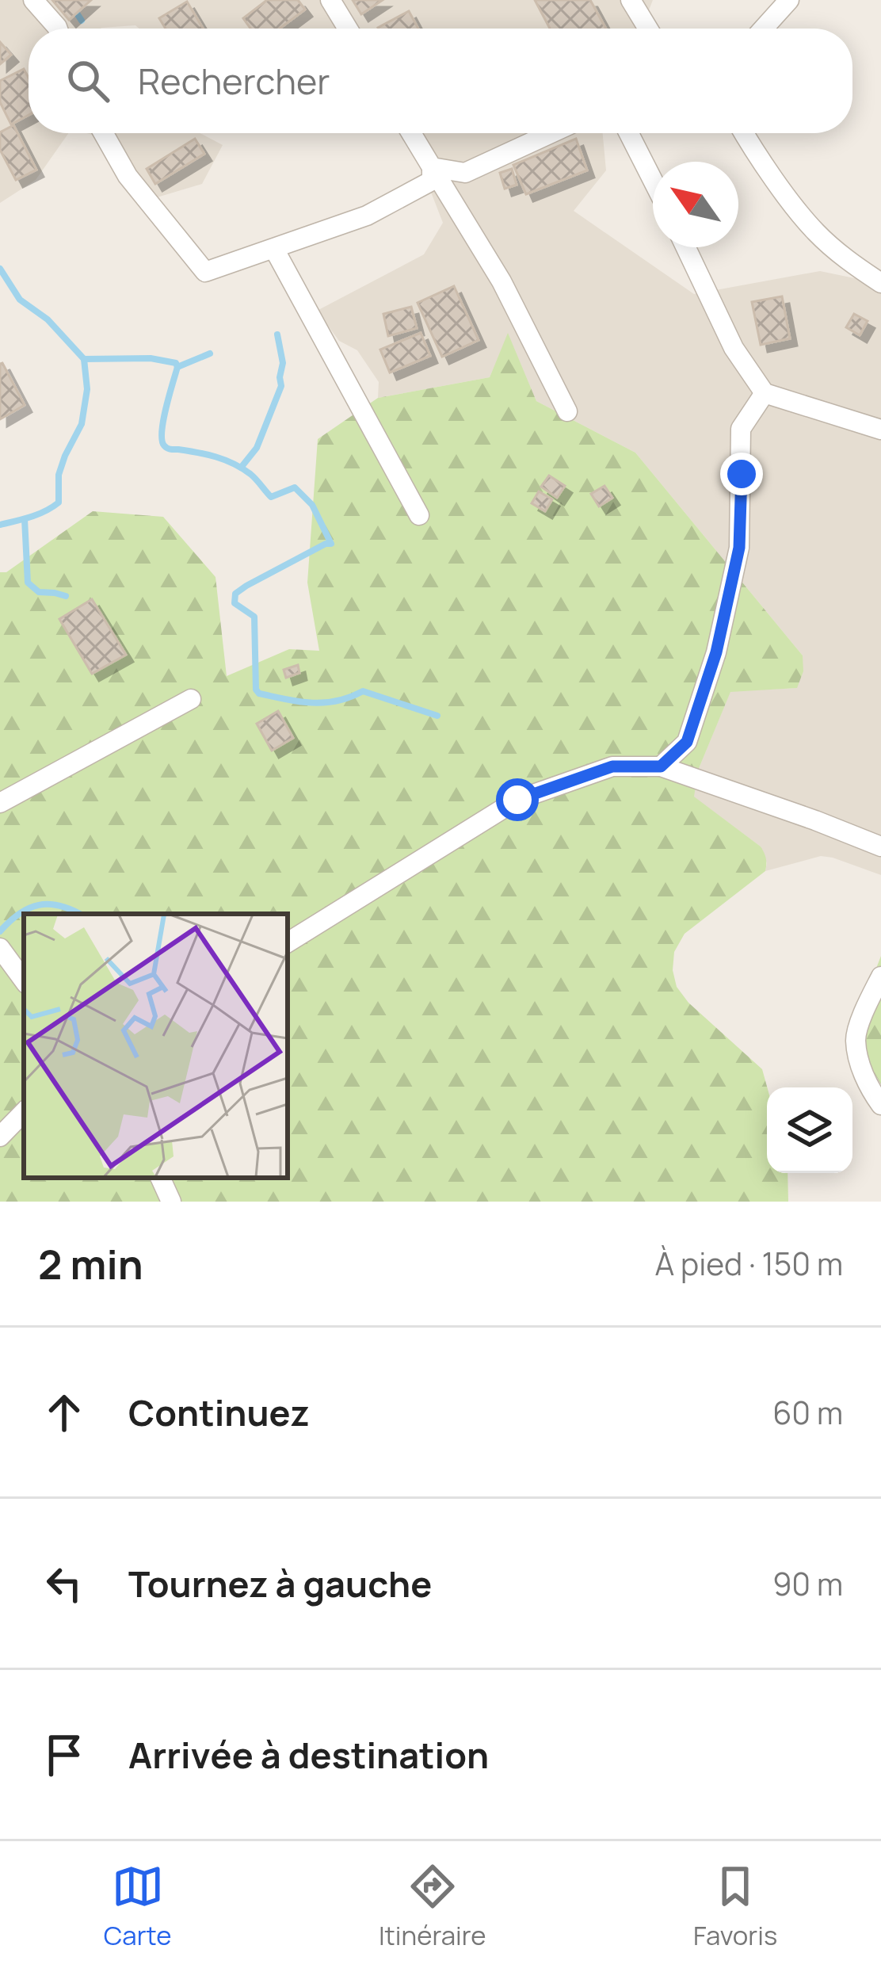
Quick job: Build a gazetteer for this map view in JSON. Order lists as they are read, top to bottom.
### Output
{
  "north": "top left",
  "page": {
    "search": "Rechercher",
    "heading": ["2 min", "À pied · 150 m"],
    "list": [
      ["Continuez", "60 m"],
      ["Tournez à gauche", "90 m"],
      "Arrivée à destination"
    ],
    "nav": ["Carte", "Itinéraire", "Favoris"]
  }
}
